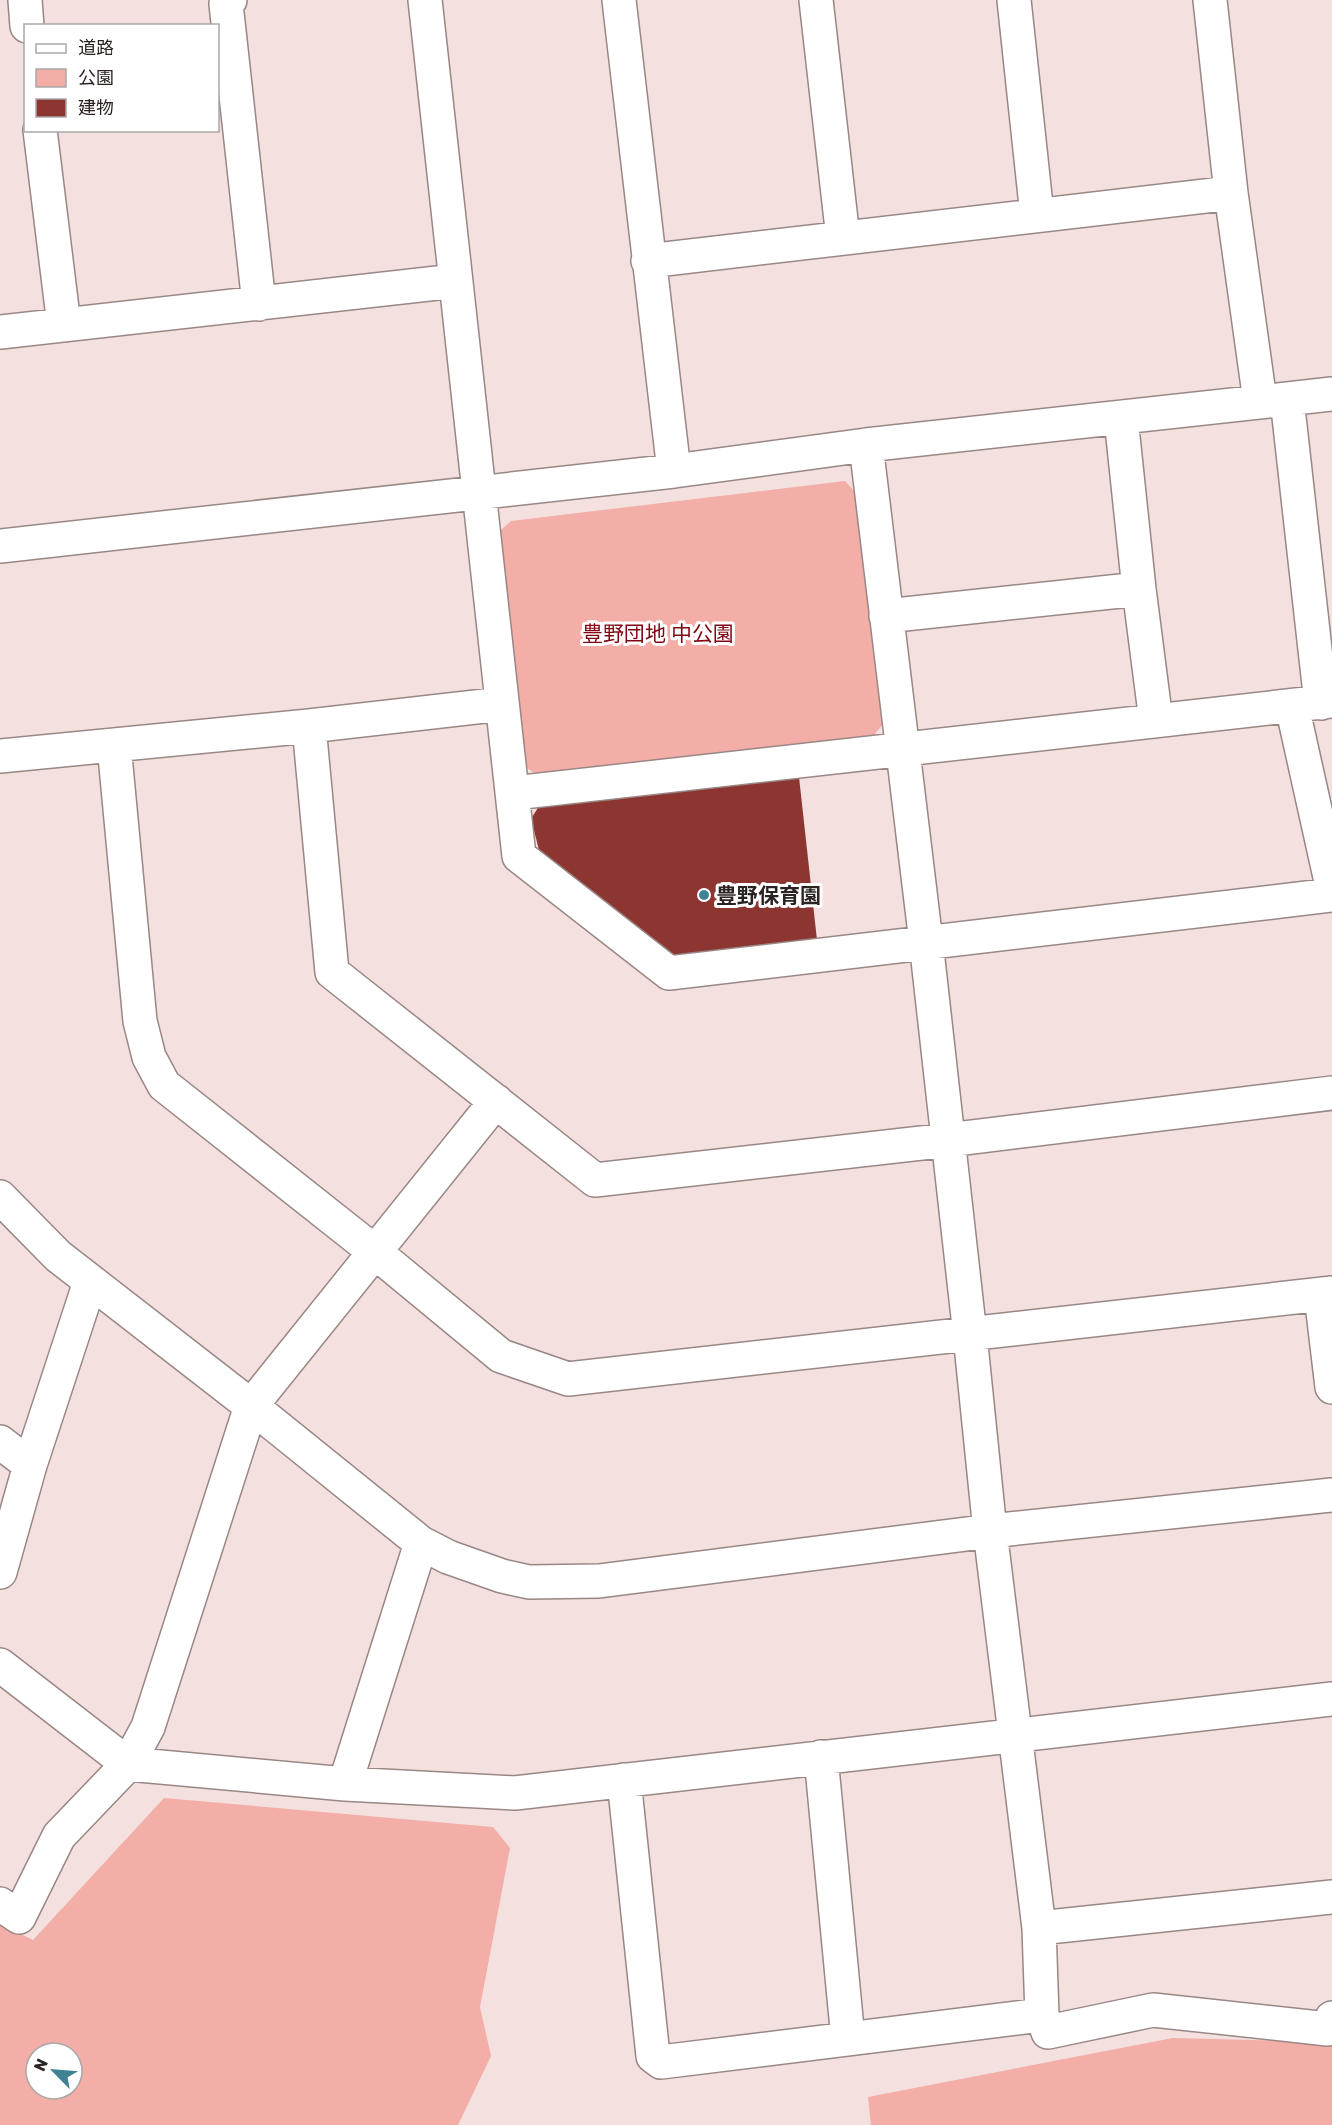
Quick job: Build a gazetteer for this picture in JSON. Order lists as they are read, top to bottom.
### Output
{
  "parks": ["豊野団地 中公園"],
  "places": ["豊野保育園"],
  "legend": ["道路", "公園", "建物"],
  "north": "top left"
}
